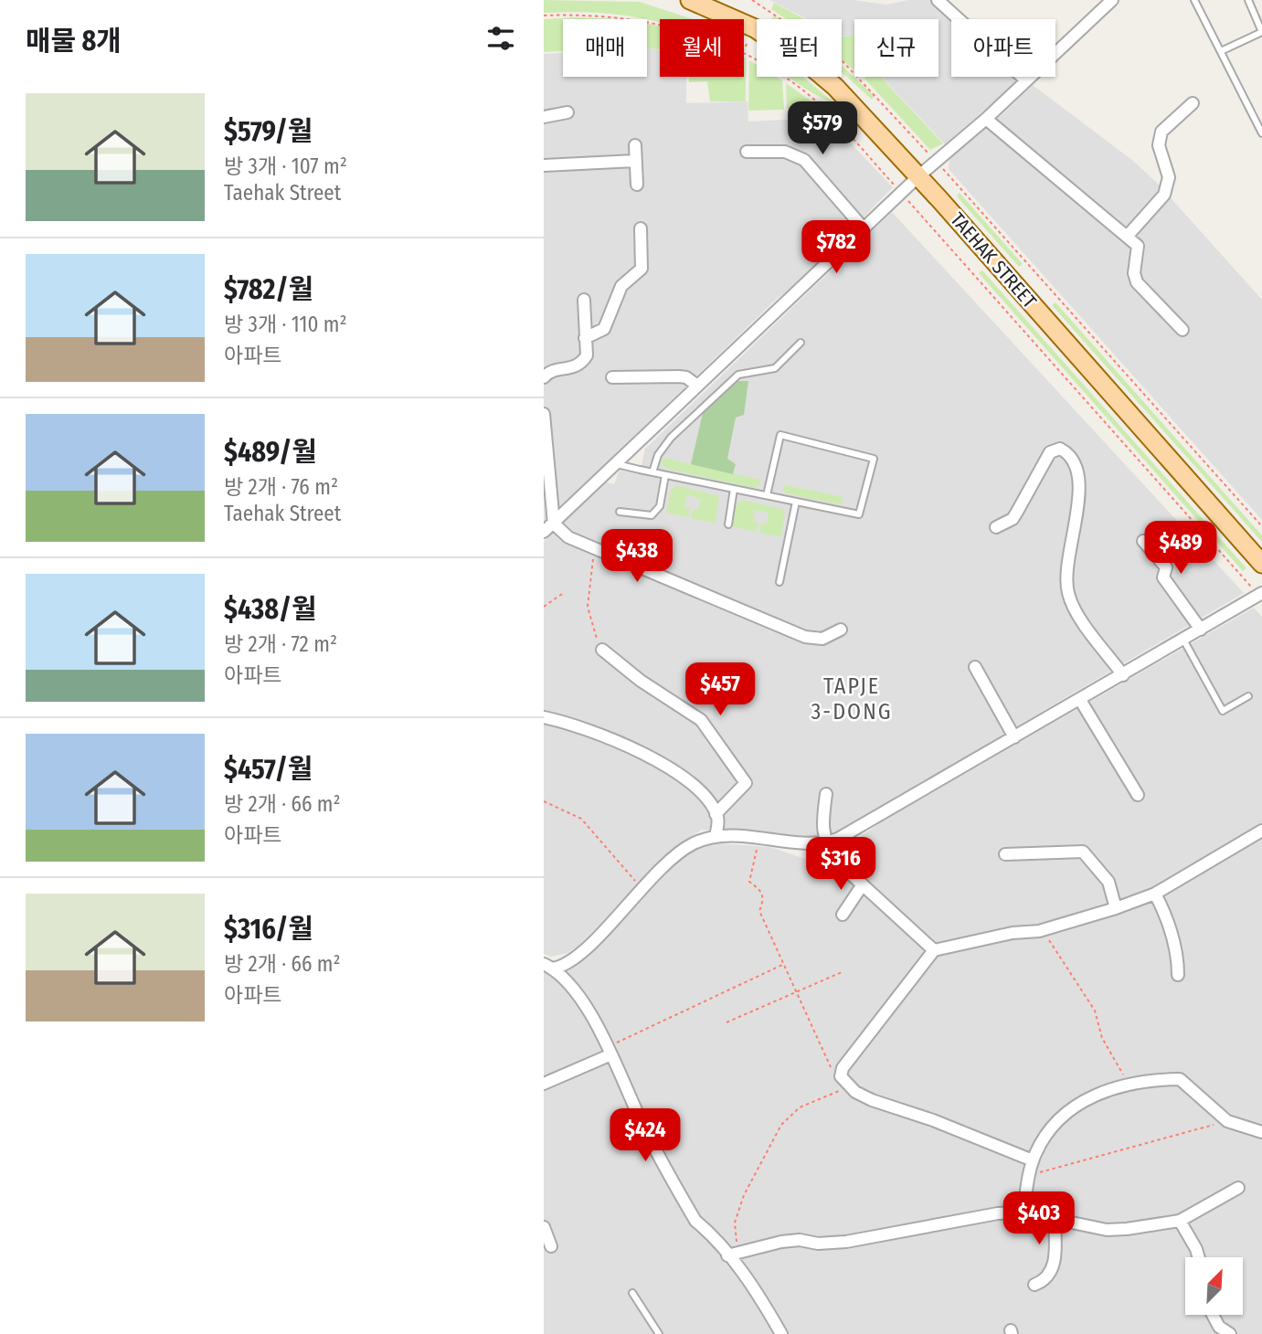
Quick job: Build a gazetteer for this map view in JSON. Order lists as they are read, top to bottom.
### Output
{
  "streets": {
    "main road": ["TAEHAK STREET"]
  },
  "districts": ["TAPJE 3-DONG"],
  "north": "top right",
  "page": {
    "heading": "매물 8개",
    "chip": [
      "매매",
      "월세",
      "필터",
      "신규",
      "아파트"
    ],
    "list": [
      {
        "name": "$579/월",
        "note": "방 3개 · 107 m² · Taehak Street"
      },
      {
        "name": "$782/월",
        "note": "방 3개 · 110 m² · 아파트"
      },
      {
        "name": "$489/월",
        "note": "방 2개 · 76 m² · Taehak Street"
      },
      {
        "name": "$438/월",
        "note": "방 2개 · 72 m² · 아파트"
      },
      {
        "name": "$457/월",
        "note": "방 2개 · 66 m² · 아파트"
      },
      {
        "name": "$316/월",
        "note": "방 2개 · 66 m² · 아파트"
      }
    ],
    "price": [
      "$579",
      "$782",
      "$489",
      "$438",
      "$457",
      "$316",
      "$424",
      "$403"
    ]
  }
}
